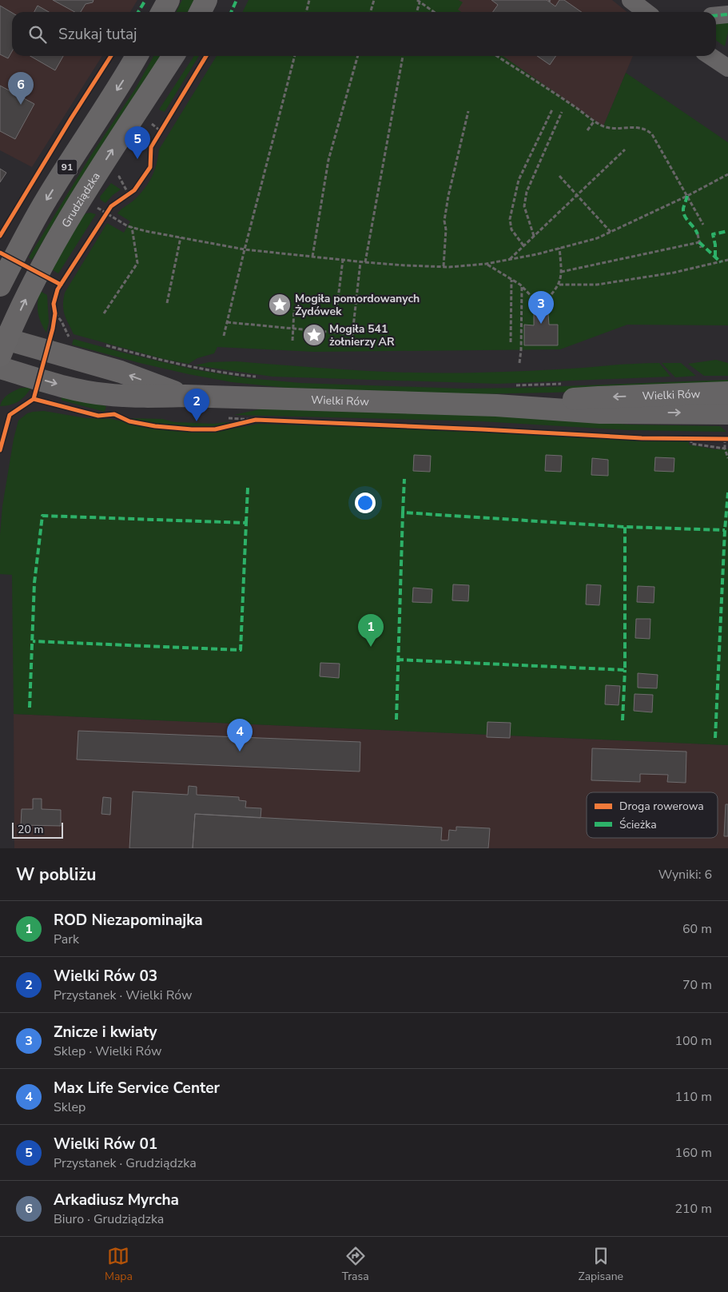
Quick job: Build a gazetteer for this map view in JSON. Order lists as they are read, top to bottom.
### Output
{
  "streets": {
    "main road": ["91", "Grudziądzka"],
    "street": ["Wielki Rów"]
  },
  "crossings": [
    ["Grudziądzka", "Wielki Rów"]
  ],
  "places": {
    "place": ["Mogiła pomordowanych Żydówek", "Mogiła 541 żołnierzy AR"]
  },
  "legend": ["Droga rowerowa", "Ścieżka"],
  "scale_bar": "20 m",
  "page": {
    "search": "Szukaj tutaj",
    "pins": [
      "6",
      "5",
      "3",
      "2",
      "1",
      "4"
    ],
    "scale": "20 m",
    "heading": ["W pobliżu", "Wyniki: 6"],
    "list": [
      {
        "mark": "1",
        "name": "ROD Niezapominajka",
        "note": "Park",
        "value": "60 m"
      },
      {
        "mark": "2",
        "name": "Wielki Rów 03",
        "note": "Przystanek · Wielki Rów",
        "value": "70 m"
      },
      {
        "mark": "3",
        "name": "Znicze i kwiaty",
        "note": "Sklep · Wielki Rów",
        "value": "100 m"
      },
      {
        "mark": "4",
        "name": "Max Life Service Center",
        "note": "Sklep",
        "value": "110 m"
      },
      {
        "mark": "5",
        "name": "Wielki Rów 01",
        "note": "Przystanek · Grudziądzka",
        "value": "160 m"
      },
      {
        "mark": "6",
        "name": "Arkadiusz Myrcha",
        "note": "Biuro · Grudziądzka",
        "value": "210 m"
      }
    ],
    "nav": ["Mapa", "Trasa", "Zapisane"]
  }
}
